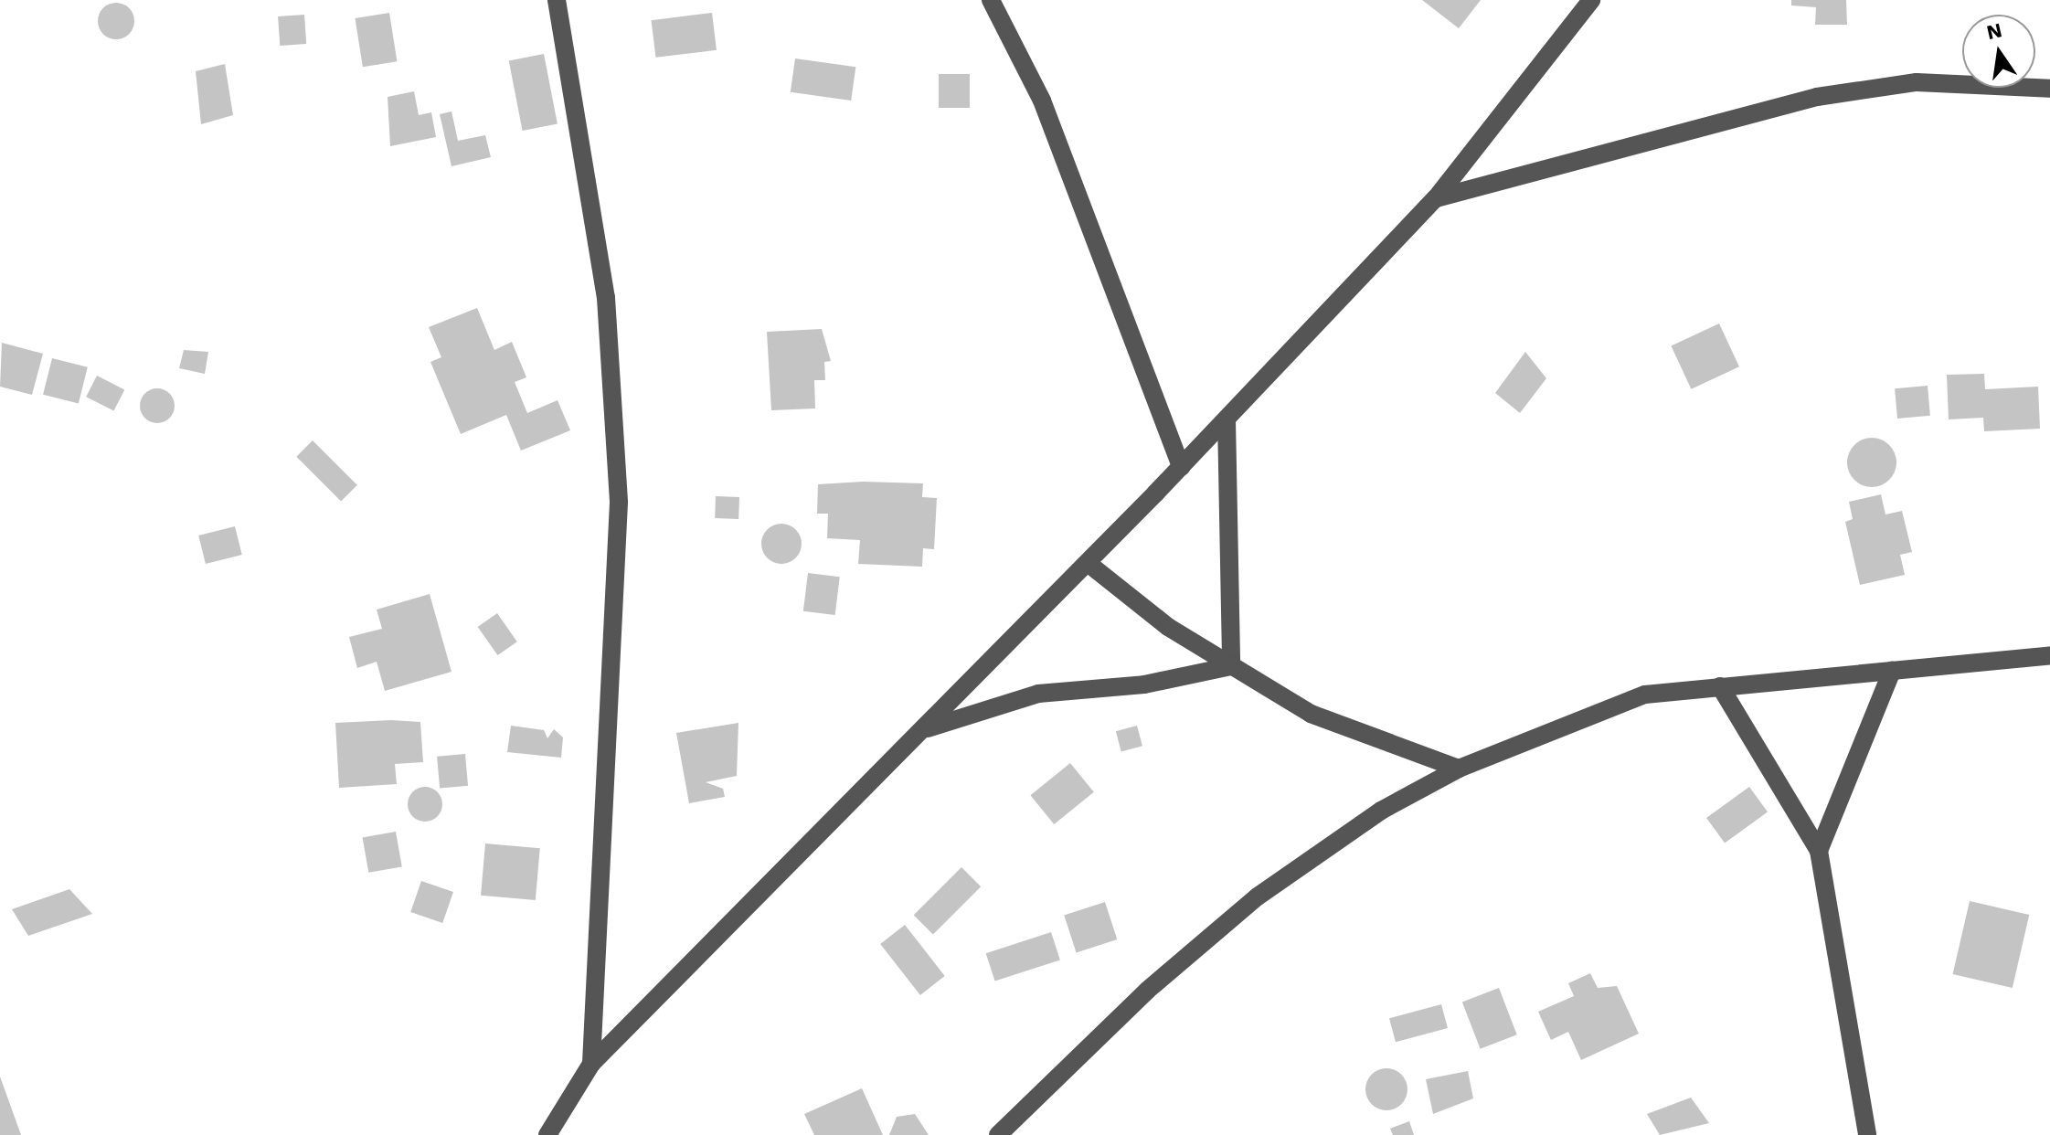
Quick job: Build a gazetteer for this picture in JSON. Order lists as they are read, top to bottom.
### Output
{
  "north": "top"
}
